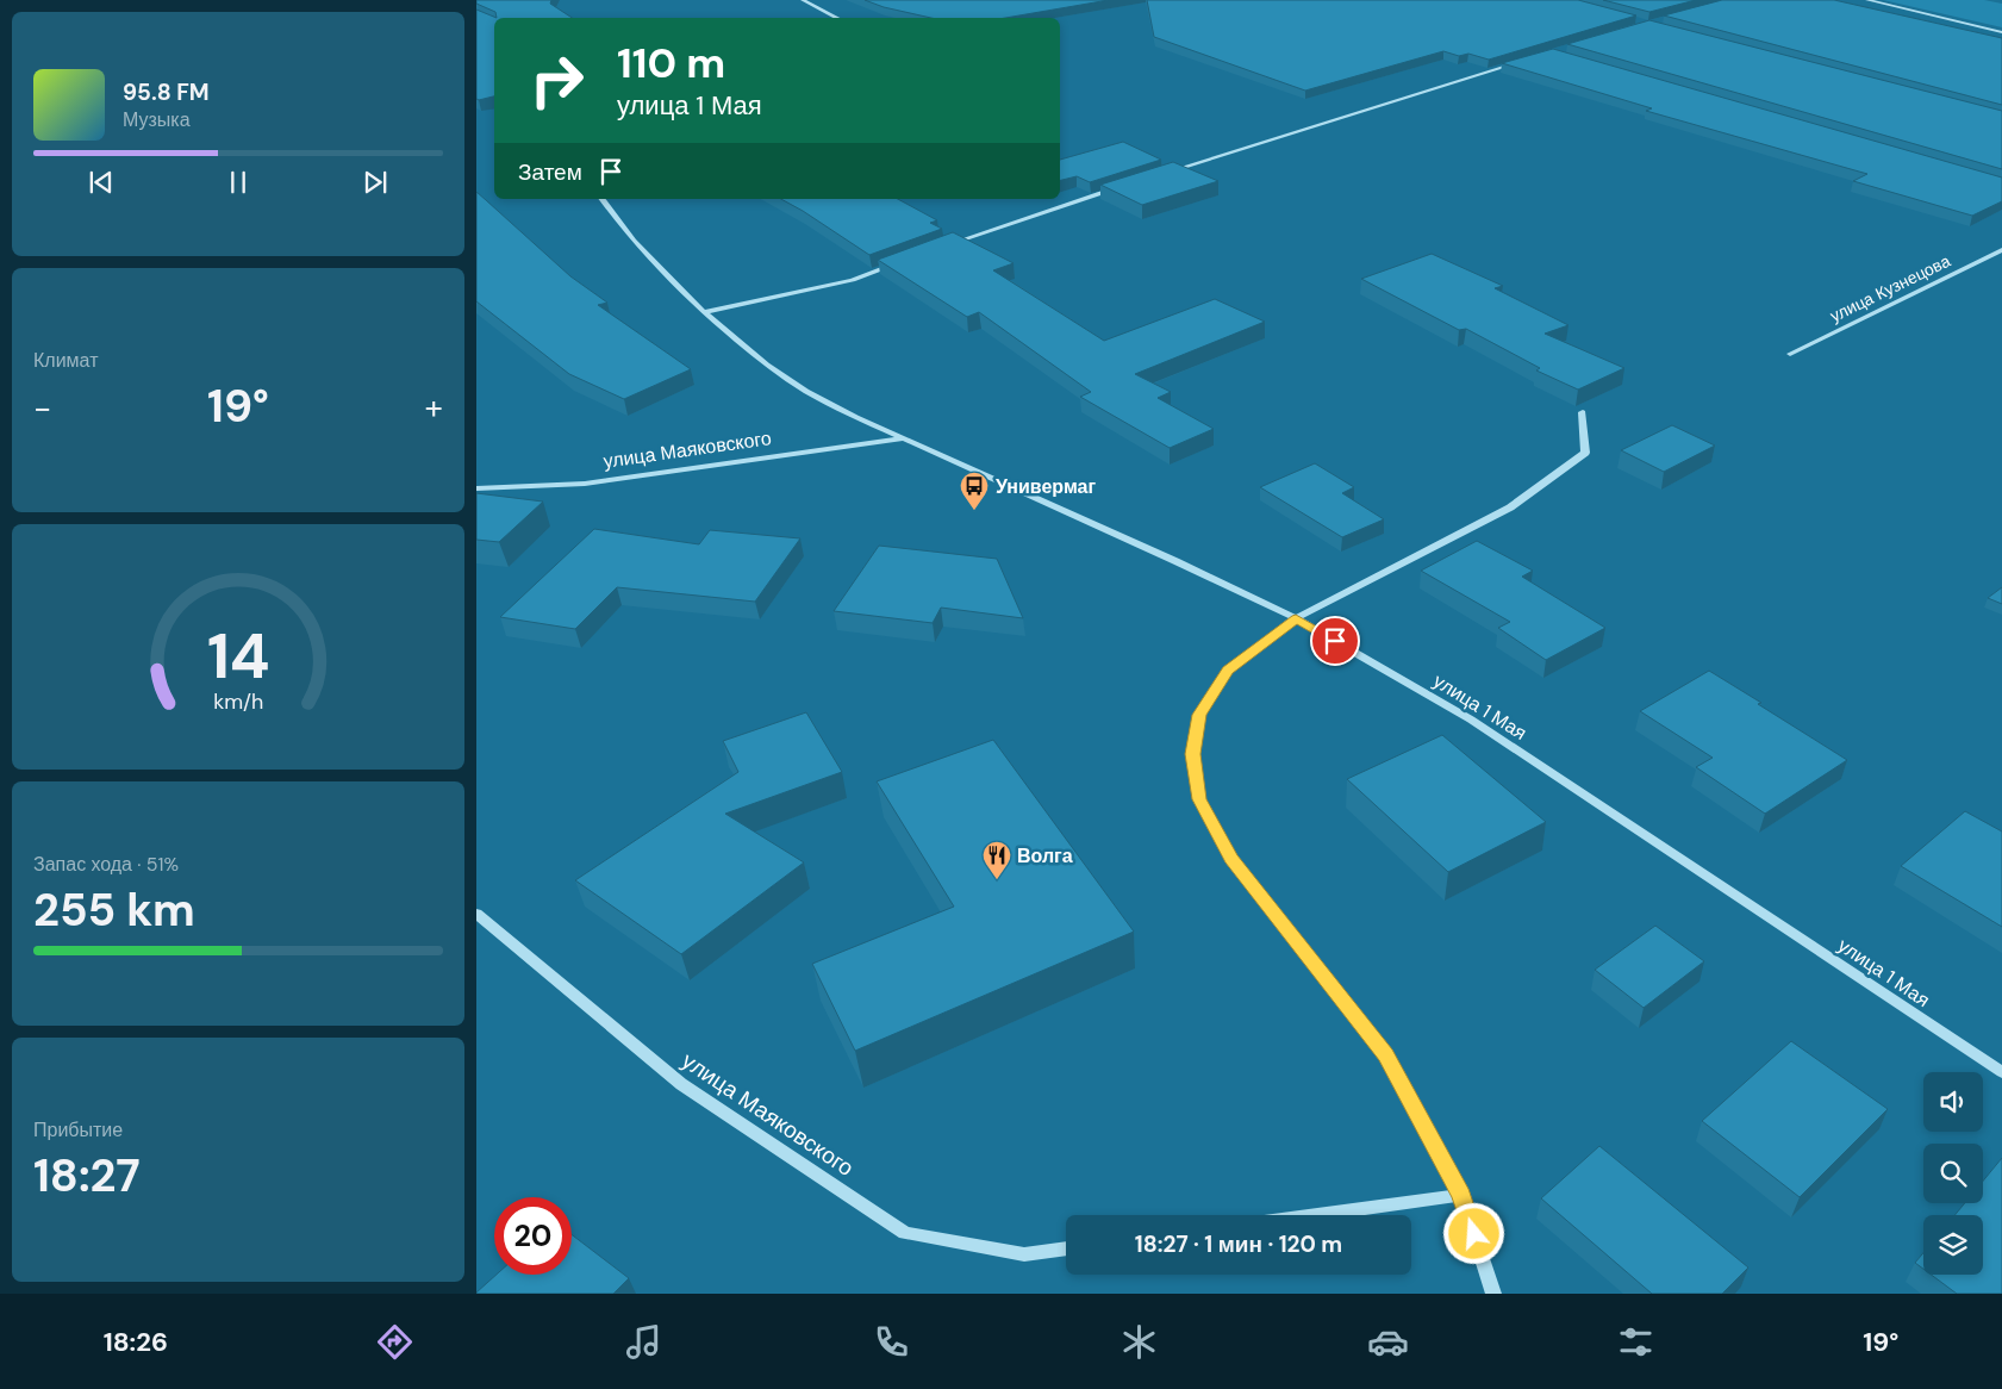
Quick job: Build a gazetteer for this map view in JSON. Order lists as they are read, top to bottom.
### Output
{
  "streets": {
    "street": ["улица Кузнецова", "улица Маяковского", "улица 1 Мая"]
  },
  "crossings": [
    ["улица Маяковского", "улица 1 Мая"]
  ],
  "places": {
    "bus stop": ["Универмаг"],
    "restaurant": ["Волга"]
  },
  "page": {
    "turn": ["110 m", "улица 1 Мая"],
    "song": ["95.8 FM", "Музыка"],
    "then": "Затем",
    "tile": [
      "Климат",
      ["Запас хода · 51%", "255 km"],
      ["Прибытие", "18:27"]
    ],
    "heat": ["−", "19°", "+"],
    "limit": "20",
    "trip": "18:27 · 1 мин · 120 m",
    "tabs": ["18:26", "19°"],
    "gauge": ["14", "km/h"]
  }
}
